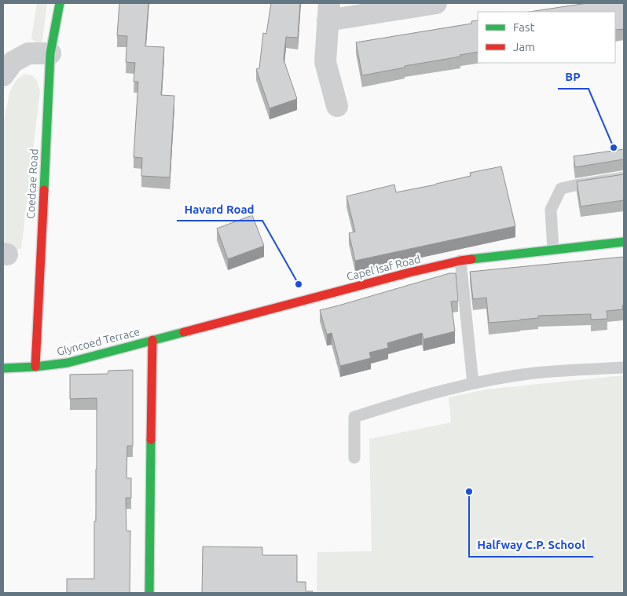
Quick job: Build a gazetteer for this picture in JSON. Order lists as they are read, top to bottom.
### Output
{
  "streets": {
    "street": ["Coedcae Road", "Capel Isaf Road", "Glyncoed Terrace"]
  },
  "crossings": [
    ["Coedcae Road", "Glyncoed Terrace"],
    ["Capel Isaf Road", "Glyncoed Terrace"]
  ],
  "places": ["BP", "Havard Road", "Halfway C.P. School"],
  "legend": ["Fast", "Jam"]
}
